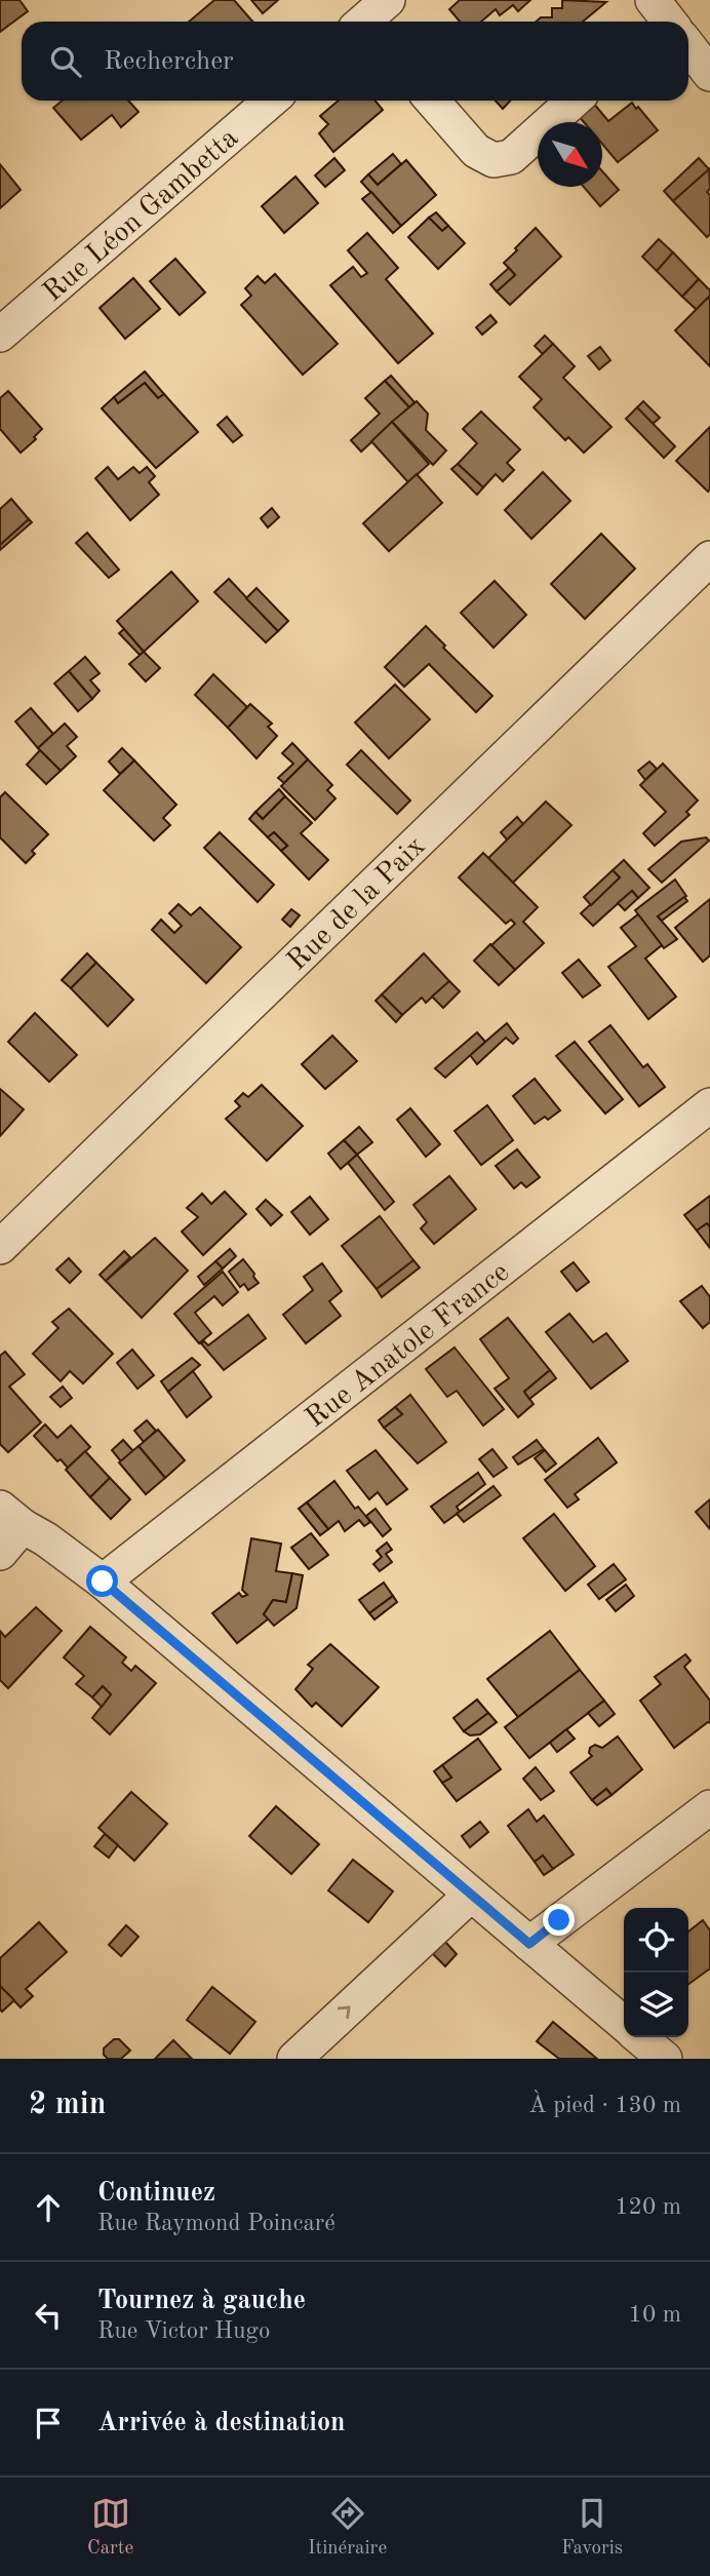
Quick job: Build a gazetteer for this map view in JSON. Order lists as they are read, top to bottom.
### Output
{
  "streets": {
    "street": ["Rue Léon Gambetta", "Rue de la Paix", "Rue Anatole France"]
  },
  "north": "bottom right",
  "page": {
    "search": "Rechercher",
    "heading": ["2 min", "À pied · 130 m"],
    "list": [
      ["Continuez", "Rue Raymond Poincaré", "120 m"],
      ["Tournez à gauche", "Rue Victor Hugo", "10 m"],
      "Arrivée à destination"
    ],
    "nav": ["Carte", "Itinéraire", "Favoris"]
  }
}
